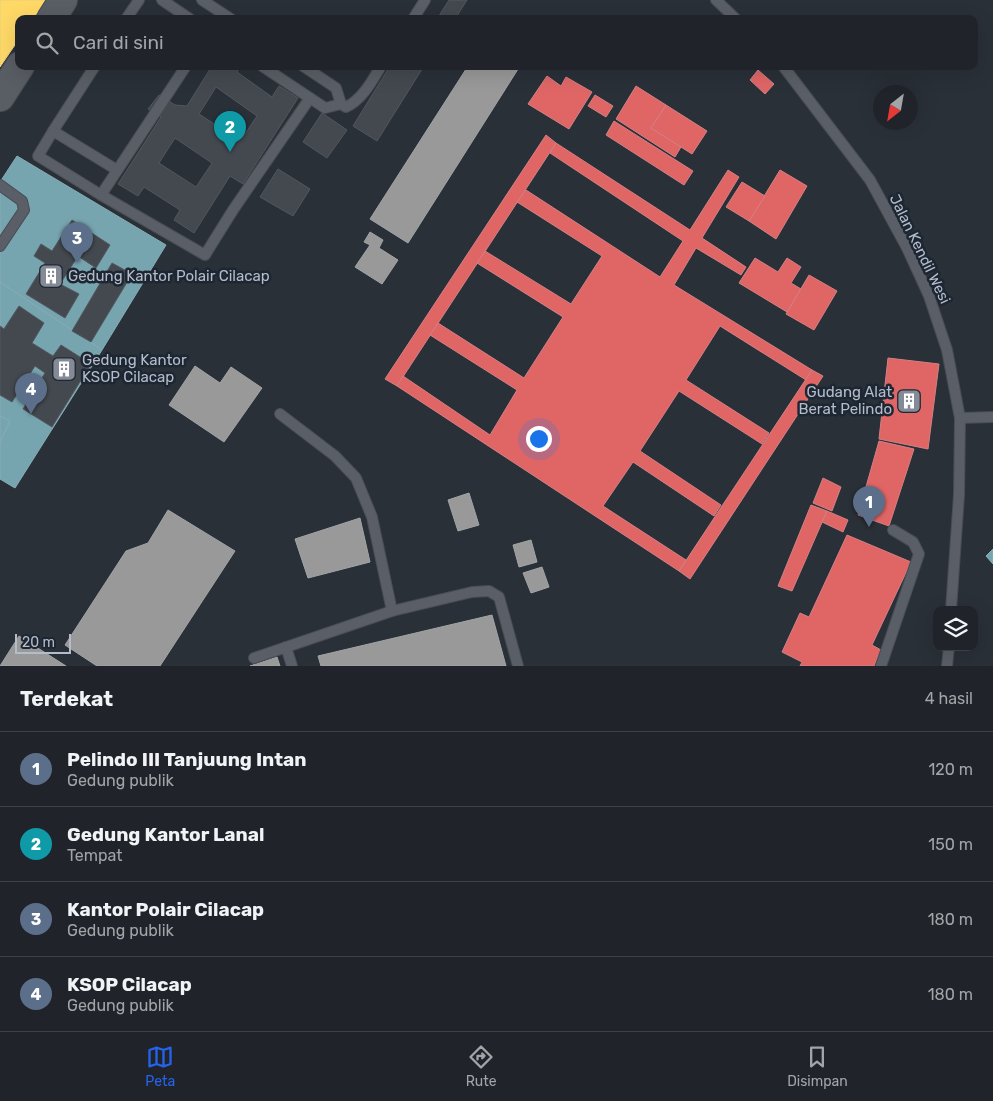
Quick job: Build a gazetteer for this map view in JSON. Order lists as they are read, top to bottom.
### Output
{
  "streets": {
    "lane": ["Jalan Kendil Wesi"]
  },
  "places": {
    "building": ["Gedung Kantor Polair Cilacap", "Gedung Kantor KSOP Cilacap", "Gudang Alat Berat Pelindo"]
  },
  "scale_bar": "20 m",
  "north": "bottom left",
  "page": {
    "search": "Cari di sini",
    "pins": [
      "2",
      "3",
      "4",
      "1"
    ],
    "scale": "20 m",
    "heading": ["Terdekat", "4 hasil"],
    "list": [
      {
        "mark": "1",
        "name": "Pelindo III Tanjuung Intan",
        "note": "Gedung publik",
        "value": "120 m"
      },
      {
        "mark": "2",
        "name": "Gedung Kantor Lanal",
        "note": "Tempat",
        "value": "150 m"
      },
      {
        "mark": "3",
        "name": "Kantor Polair Cilacap",
        "note": "Gedung publik",
        "value": "180 m"
      },
      {
        "mark": "4",
        "name": "KSOP Cilacap",
        "note": "Gedung publik",
        "value": "180 m"
      }
    ],
    "nav": ["Peta", "Rute", "Disimpan"]
  }
}
